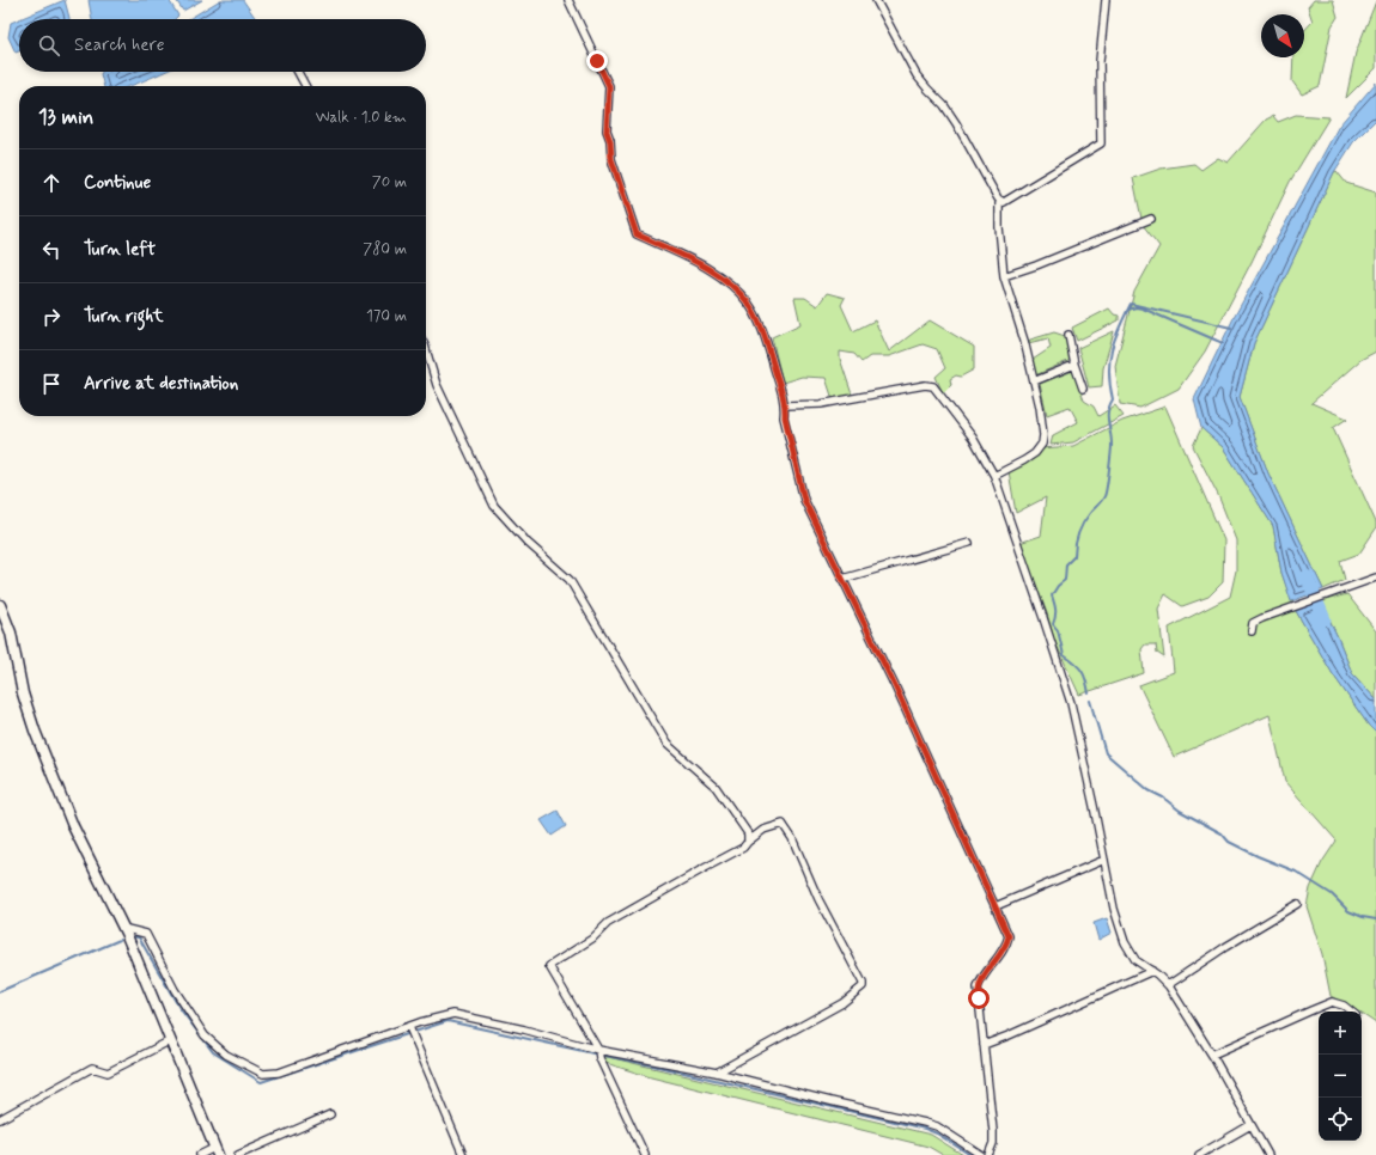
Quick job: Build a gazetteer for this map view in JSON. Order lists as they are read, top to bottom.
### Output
{
  "north": "bottom right",
  "page": {
    "search": "Search here",
    "heading": ["13 min", "Walk · 1.0 km"],
    "list": [
      ["Continue", "70 m"],
      ["Turn left", "780 m"],
      ["Turn right", "170 m"],
      "Arrive at destination"
    ],
    "map_buttons": ["+", "−"]
  }
}
